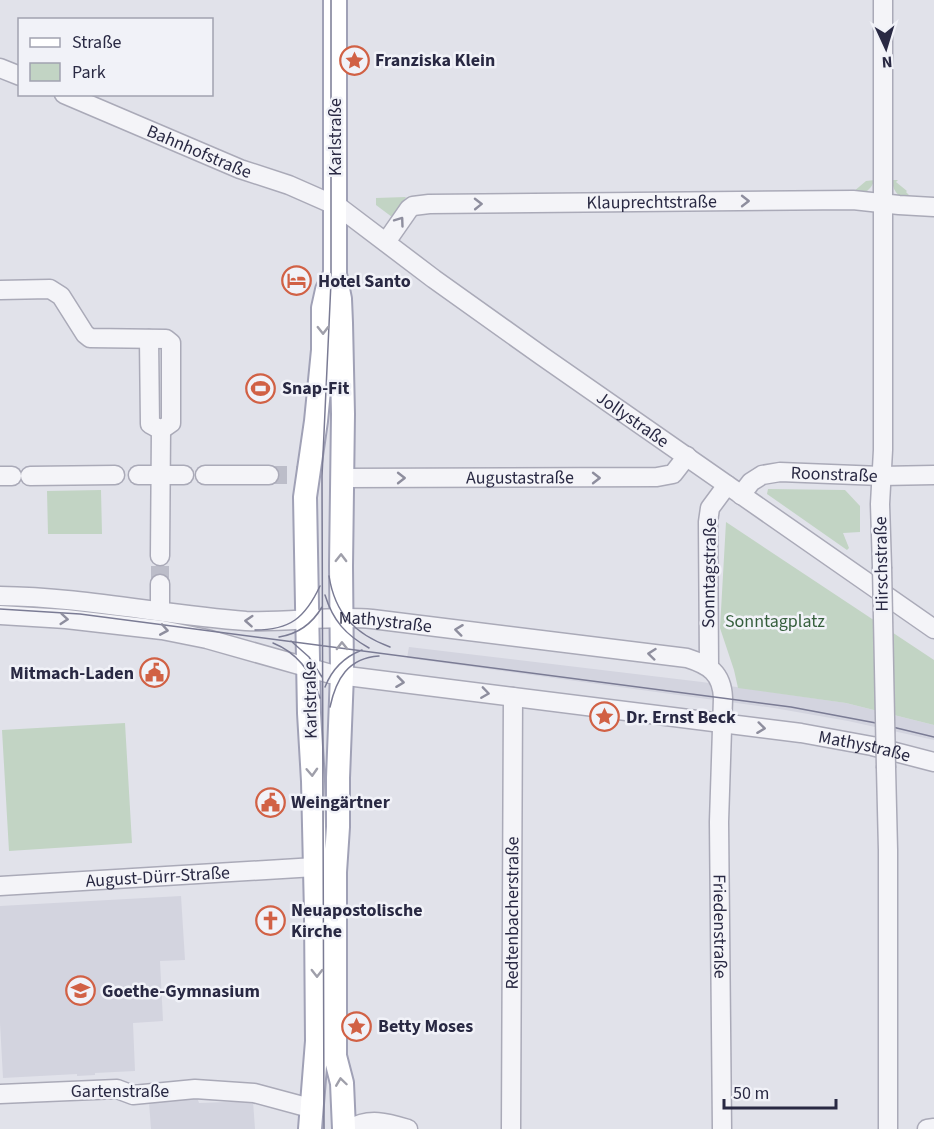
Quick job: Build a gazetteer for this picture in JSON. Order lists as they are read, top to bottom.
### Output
{
  "streets": {
    "main road": ["Karlstraße"],
    "street": [
      "Bahnhofstraße",
      "Klauprechtstraße",
      "Jollystraße",
      "Roonstraße",
      "Augustastraße",
      "Hirschstraße",
      "Sonntagstraße",
      "Mathystraße",
      "August-Dürr-Straße",
      "Redtenbacherstraße",
      "Friedenstraße",
      "Gartenstraße"
    ]
  },
  "crossings": [
    ["Karlstraße", "Bahnhofstraße"],
    ["Karlstraße", "Jollystraße"],
    ["Karlstraße", "Augustastraße"],
    ["Karlstraße", "Mathystraße"],
    ["Karlstraße", "August-Dürr-Straße"],
    ["Karlstraße", "Gartenstraße"],
    ["Bahnhofstraße", "Jollystraße"],
    ["Klauprechtstraße", "Jollystraße"],
    ["Klauprechtstraße", "Hirschstraße"],
    ["Jollystraße", "Roonstraße"],
    ["Jollystraße", "Augustastraße"],
    ["Jollystraße", "Sonntagstraße"],
    ["Roonstraße", "Hirschstraße"],
    ["Roonstraße", "Sonntagstraße"],
    ["Sonntagstraße", "Mathystraße"],
    ["Mathystraße", "Redtenbacherstraße"],
    ["Mathystraße", "Friedenstraße"]
  ],
  "one_way": ["Klauprechtstraße", "Augustastraße"],
  "parks": ["Sonntagplatz"],
  "places": {
    "place": ["Franziska Klein", "Dr. Ernst Beck", "Betty Moses"],
    "hotel": ["Hotel Santo"],
    "sports": ["Snap-Fit"],
    "public building": ["Mitmach-Laden", "Weingärtner"],
    "church": ["Neuapostolische Kirche"],
    "school or university": ["Goethe-Gymnasium"]
  },
  "legend": ["Straße", "Park"],
  "scale_bar": "50 m",
  "north": "bottom"
}
